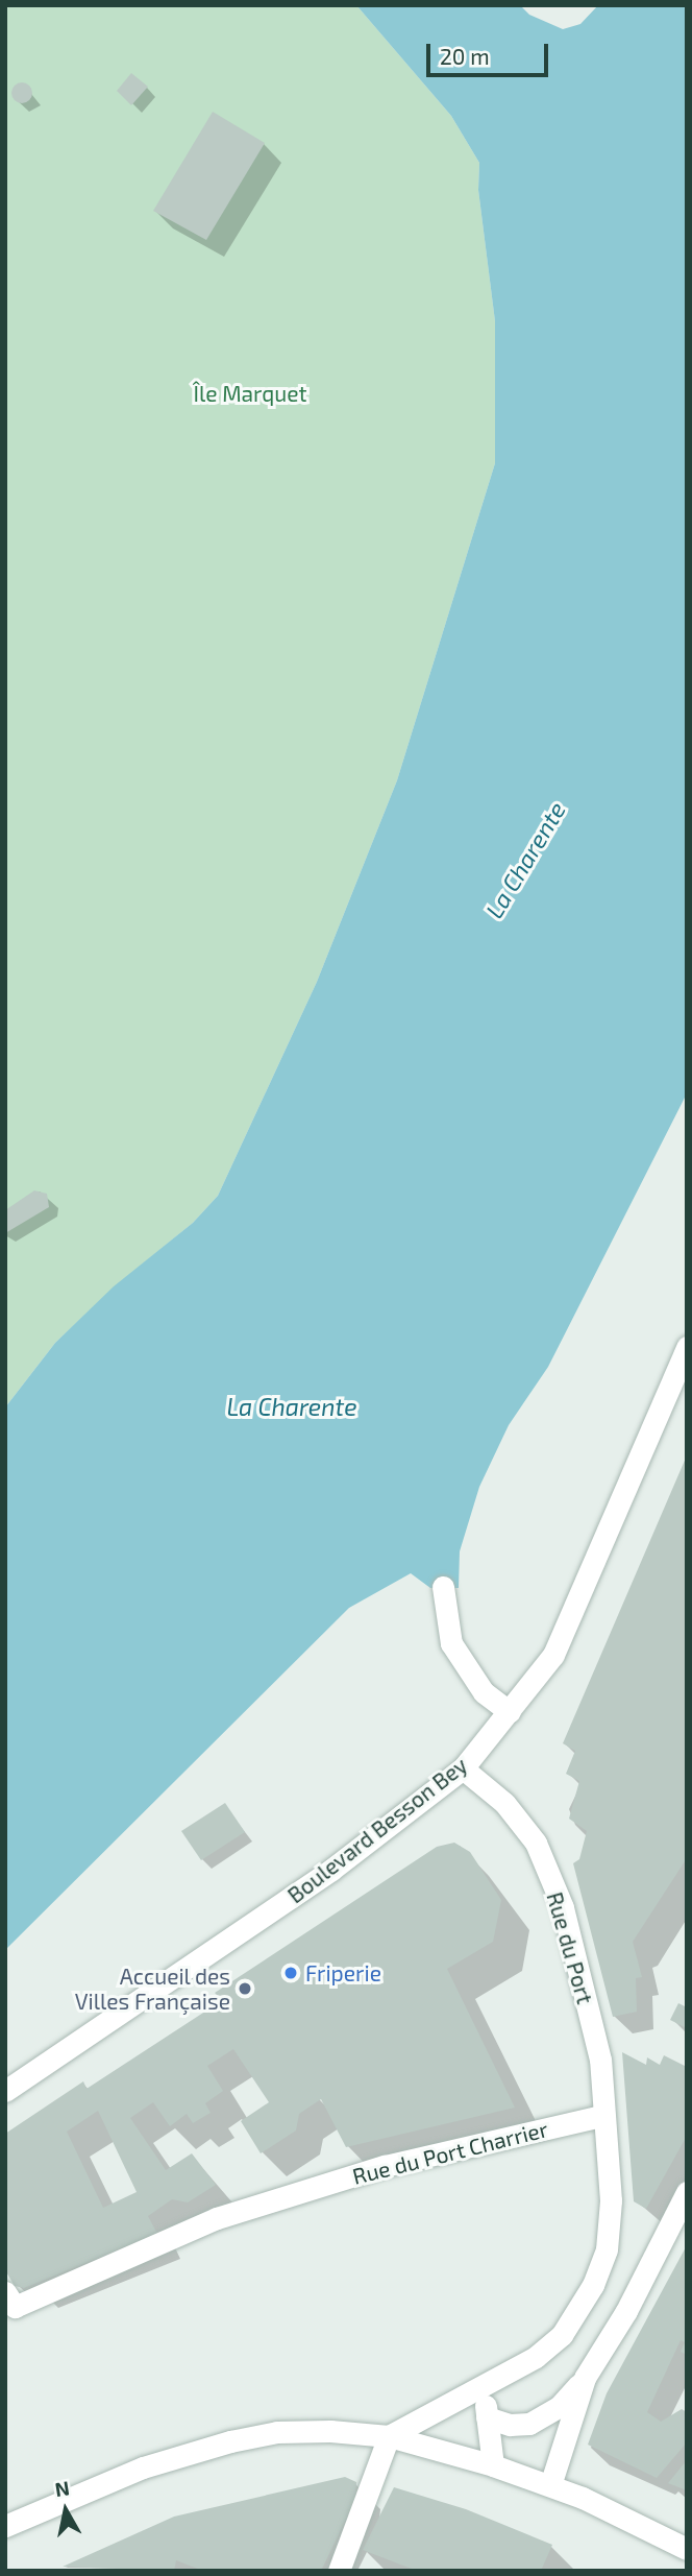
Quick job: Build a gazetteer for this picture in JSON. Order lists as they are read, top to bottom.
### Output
{
  "streets": {
    "street": ["Boulevard Besson Bey", "Rue du Port", "Rue du Port Charrier"]
  },
  "crossings": [
    ["Boulevard Besson Bey", "Rue du Port"],
    ["Rue du Port", "Rue du Port Charrier"]
  ],
  "water": ["La Charente"],
  "parks": ["Île Marquet"],
  "places": ["Friperie", "Accueil des Villes Française"],
  "scale_bar": "20 m",
  "north": "top"
}
